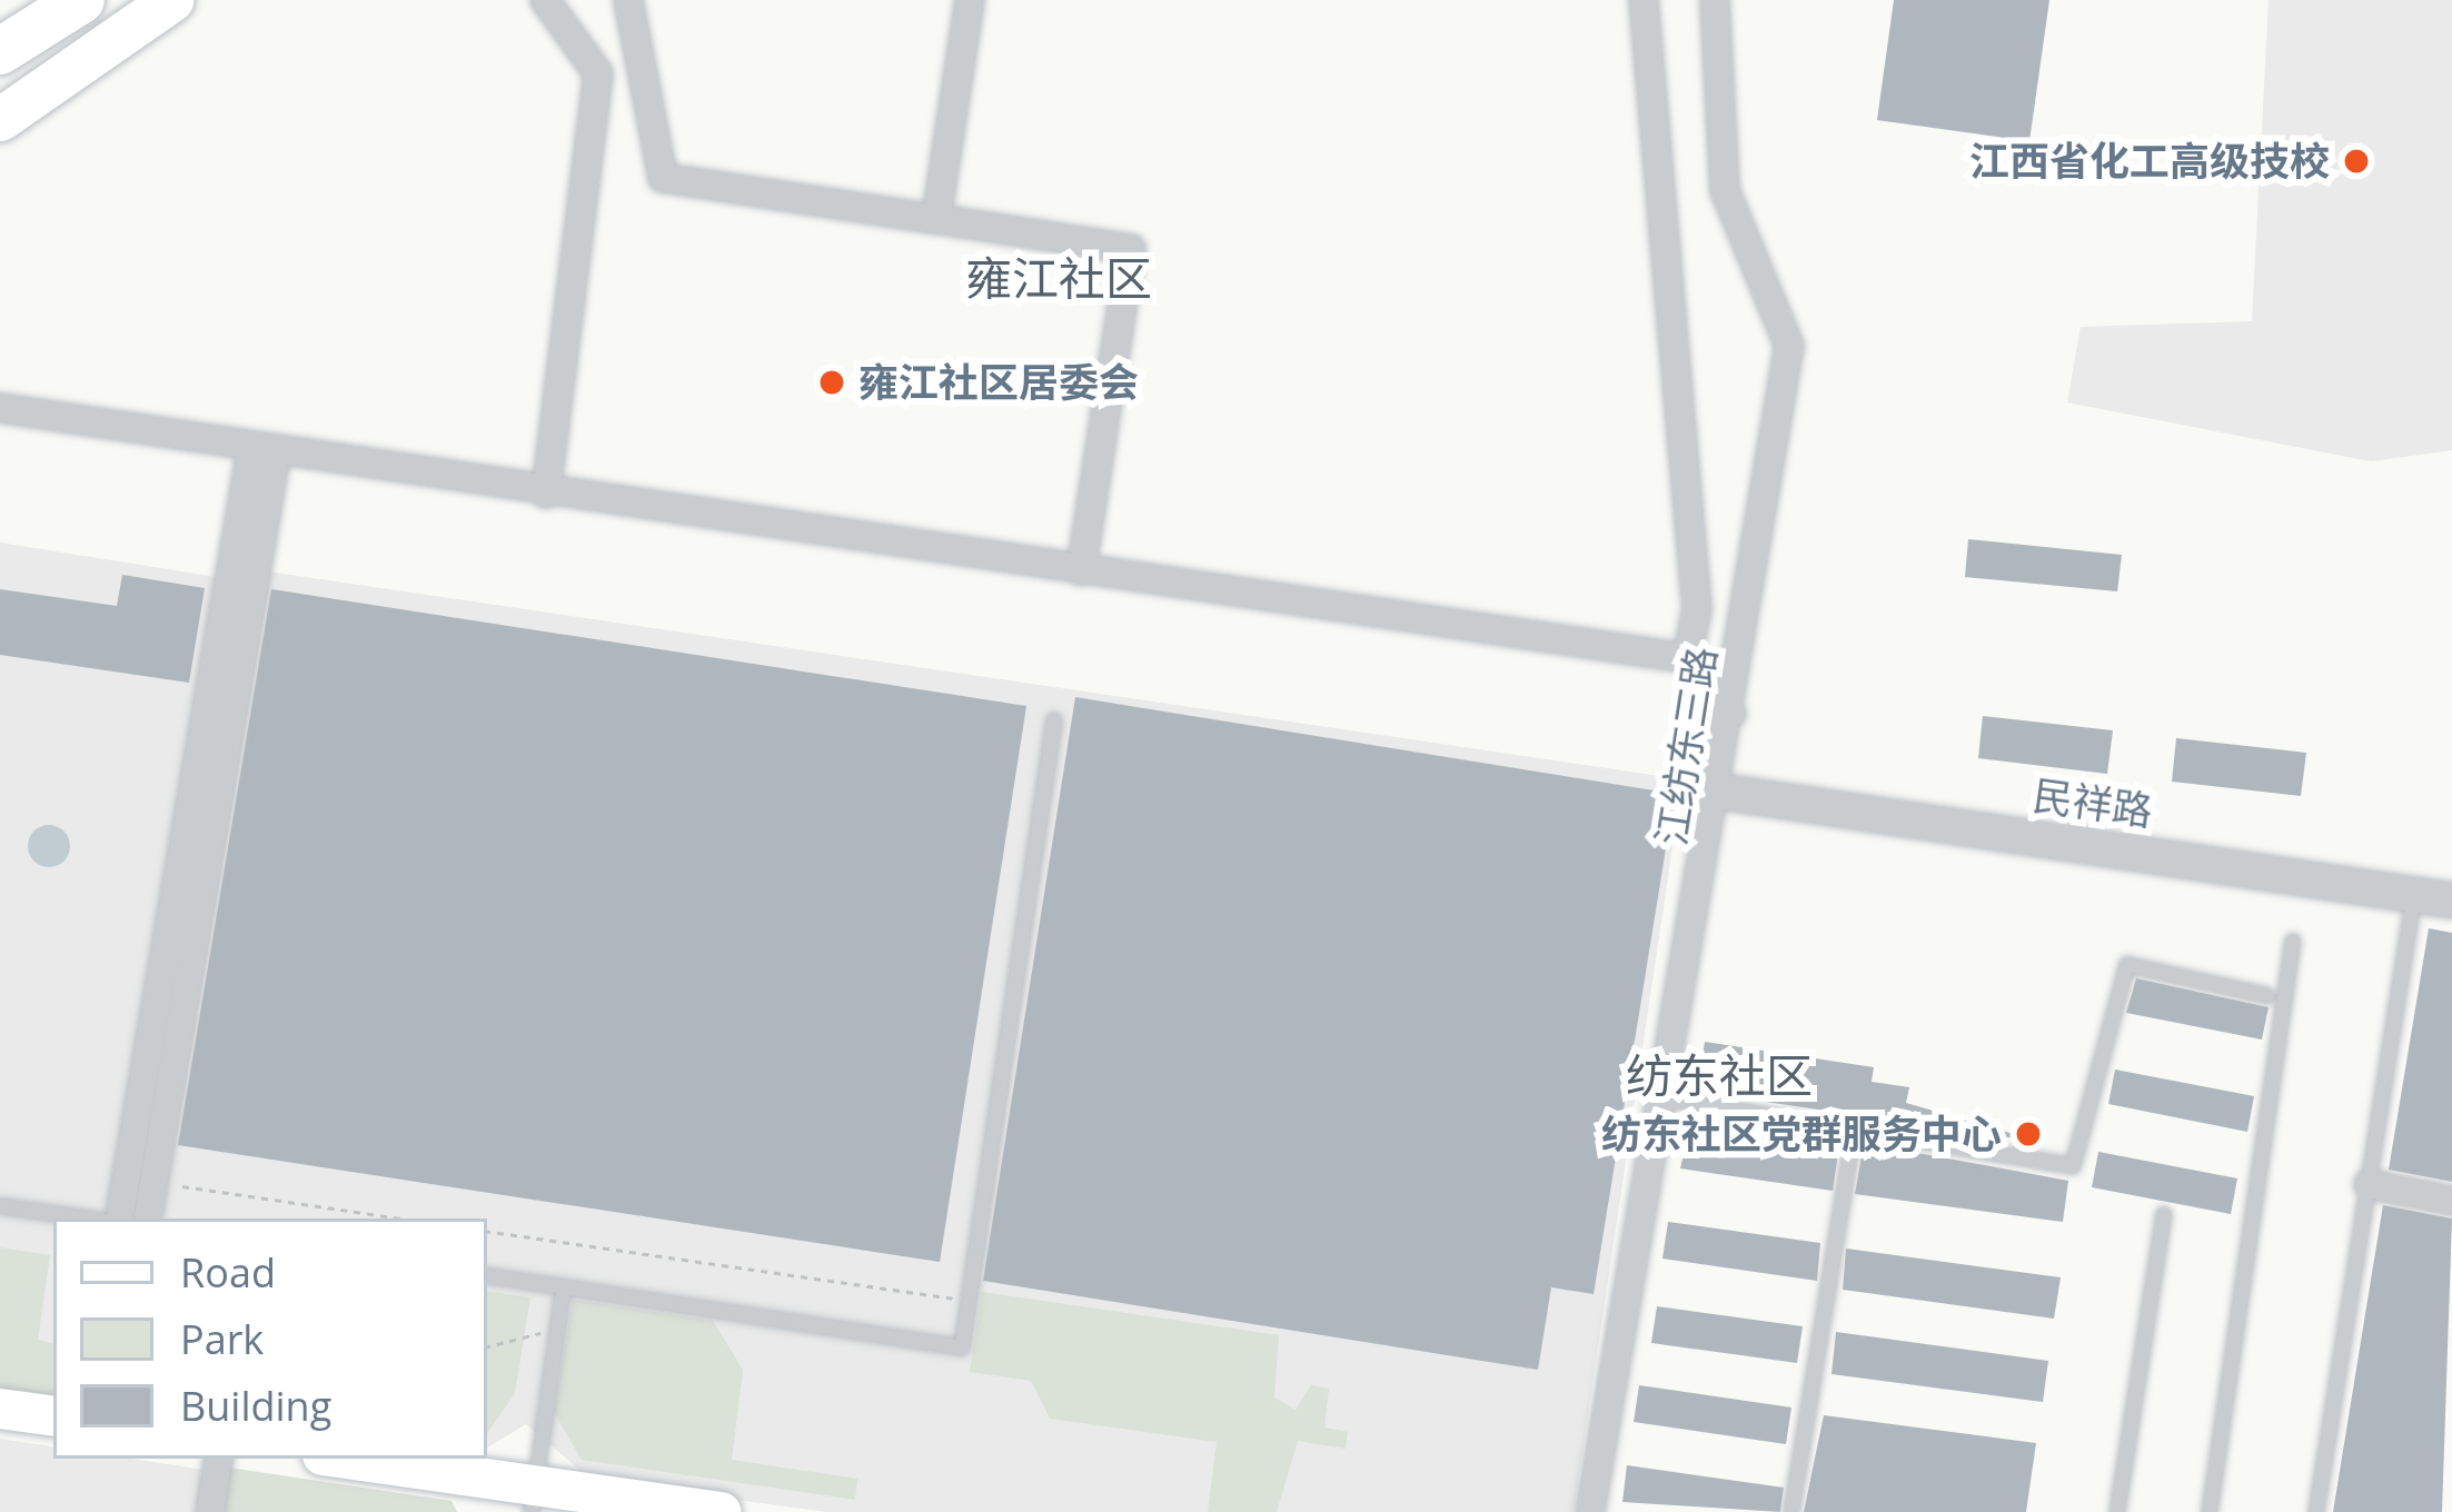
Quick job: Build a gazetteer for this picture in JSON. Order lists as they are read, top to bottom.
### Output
{
  "streets": {
    "street": ["江纺东三路", "民祥路"]
  },
  "crossings": [
    ["江纺东三路", "民祥路"]
  ],
  "districts": ["雍江社区", "纺东社区"],
  "places": ["江西省化工高级技校", "雍江社区居委会", "纺东社区党群服务中心"],
  "legend": ["Road", "Park", "Building"]
}
